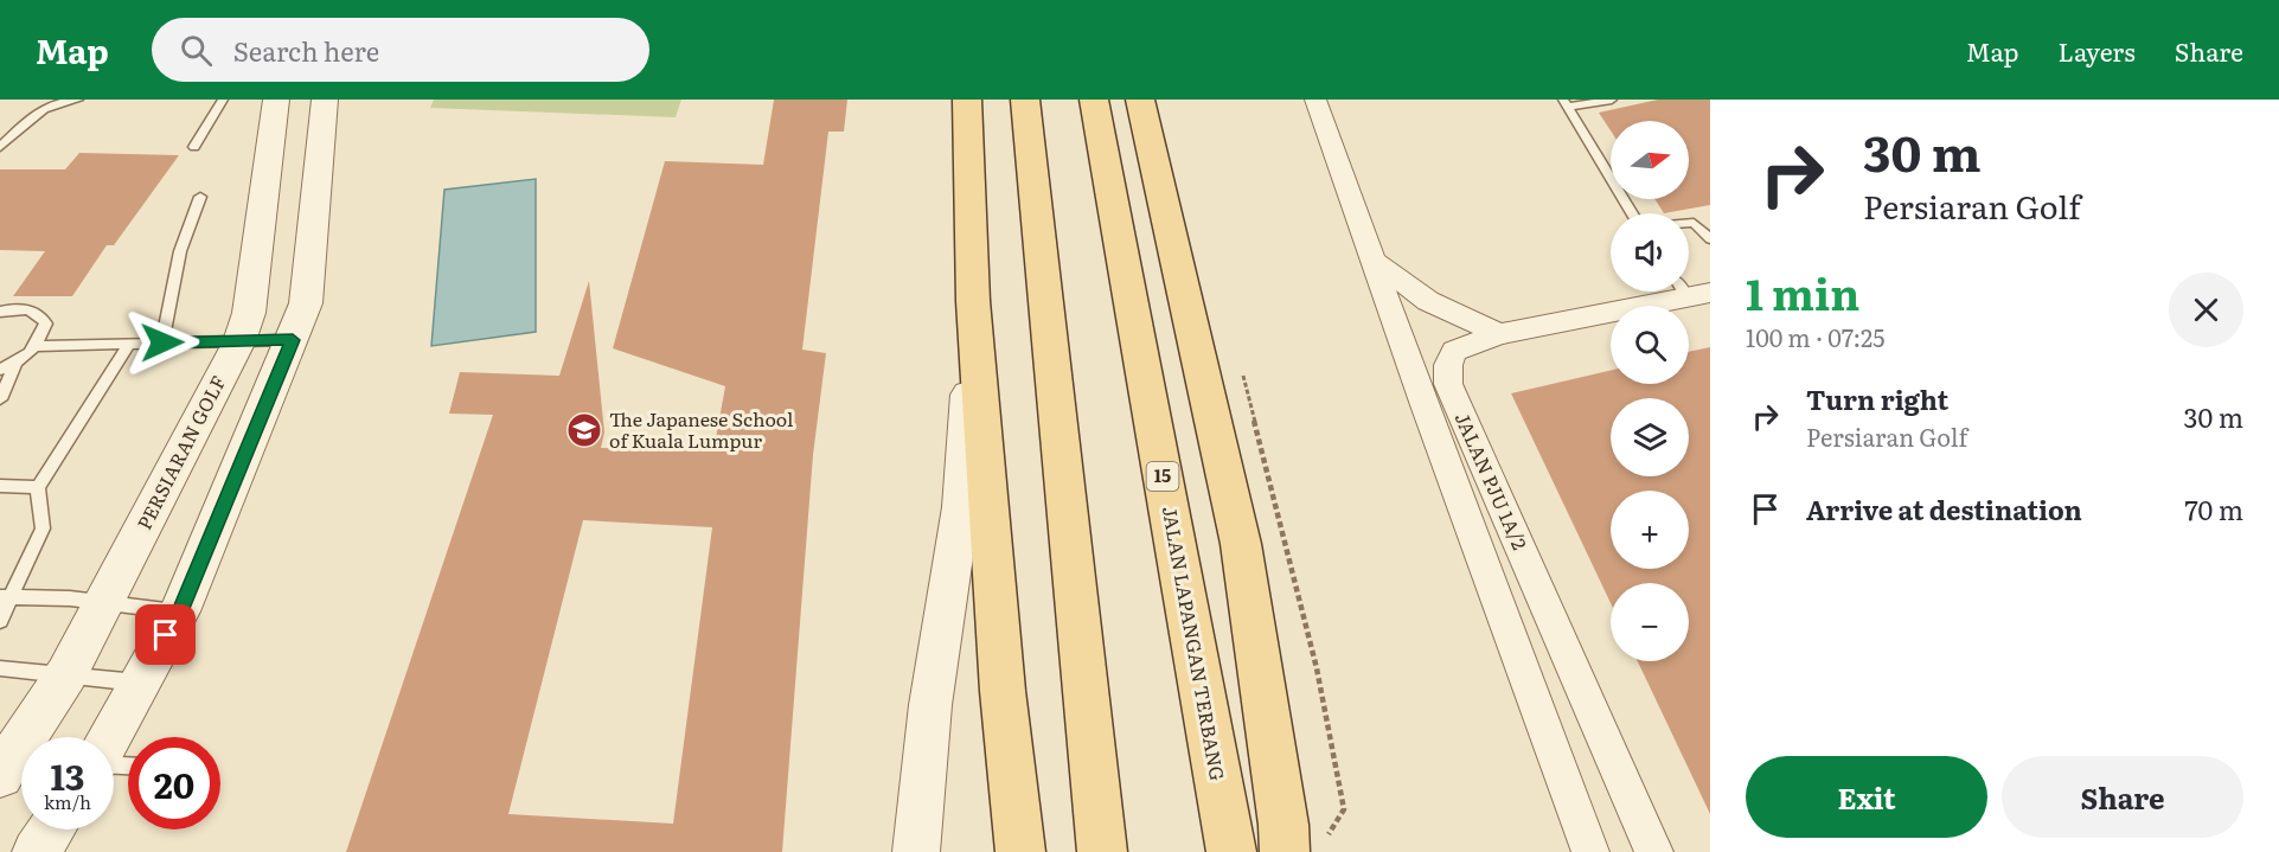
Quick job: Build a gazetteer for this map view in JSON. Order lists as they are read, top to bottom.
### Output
{
  "streets": {
    "main road": ["15", "JALAN LAPANGAN TERBANG"],
    "street": ["PERSIARAN GOLF", "JALAN PJU 1A/2"]
  },
  "places": {
    "school or university": ["The Japanese School of Kuala Lumpur"]
  },
  "north": "right",
  "page": {
    "header": "Map",
    "search": "Search here",
    "nav": ["Map", "Layers", "Share"],
    "turn": ["30 m", "Persiaran Golf"],
    "map_buttons": ["+", "−"],
    "heading": ["1 min", "100 m · 07:25"],
    "list": [
      {
        "name": "Turn right",
        "note": "Persiaran Golf",
        "value": "30 m"
      },
      {
        "name": "Arrive at destination",
        "value": "70 m"
      }
    ],
    "speed": "13 km/h",
    "limit": "20",
    "buttons": ["Exit", "Share"]
  }
}
